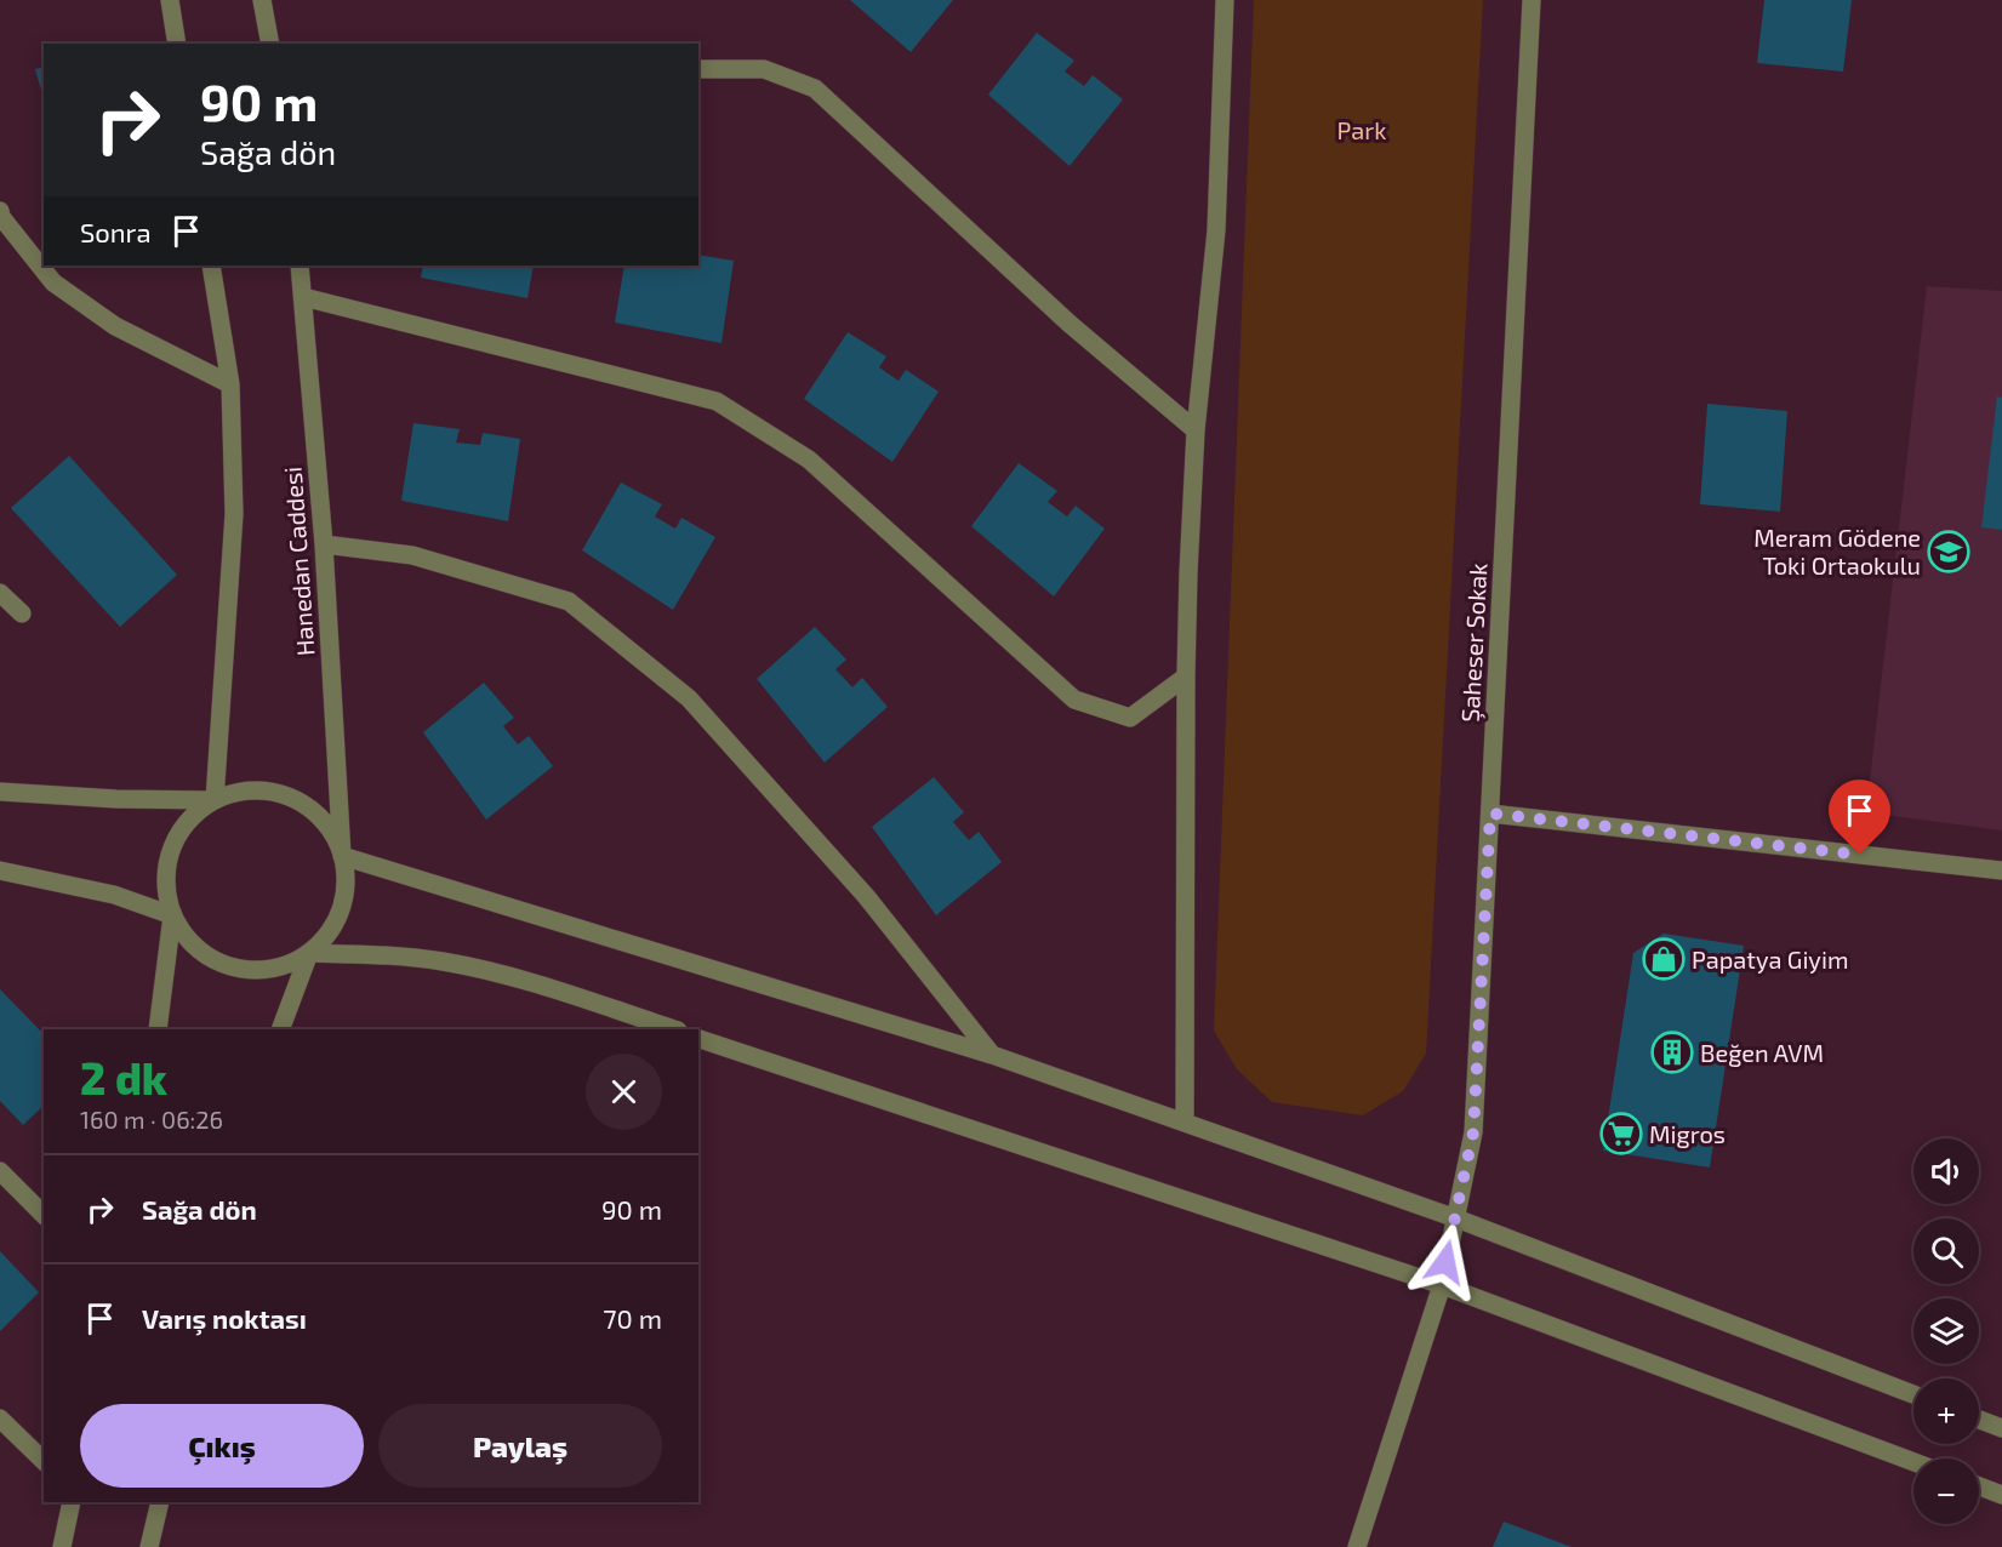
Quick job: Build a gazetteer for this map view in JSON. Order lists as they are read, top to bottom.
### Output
{
  "streets": {
    "street": ["Hanedan Caddesi", "Şaheser Sokak"]
  },
  "parks": ["Park"],
  "places": {
    "school or university": ["Meram Gödene Toki Ortaokulu"],
    "shop": ["Papatya Giyim"],
    "building": ["Beğen AVM"],
    "supermarket": ["Migros"]
  },
  "page": {
    "turn": ["90 m", "Sağa dön"],
    "then": "Sonra",
    "heading": ["2 dk", "160 m · 06:26"],
    "map_buttons": ["+", "−"],
    "list": [
      {
        "name": "Sağa dön",
        "value": "90 m"
      },
      {
        "name": "Varış noktası",
        "value": "70 m"
      }
    ],
    "buttons": ["Çıkış", "Paylaş"]
  }
}
